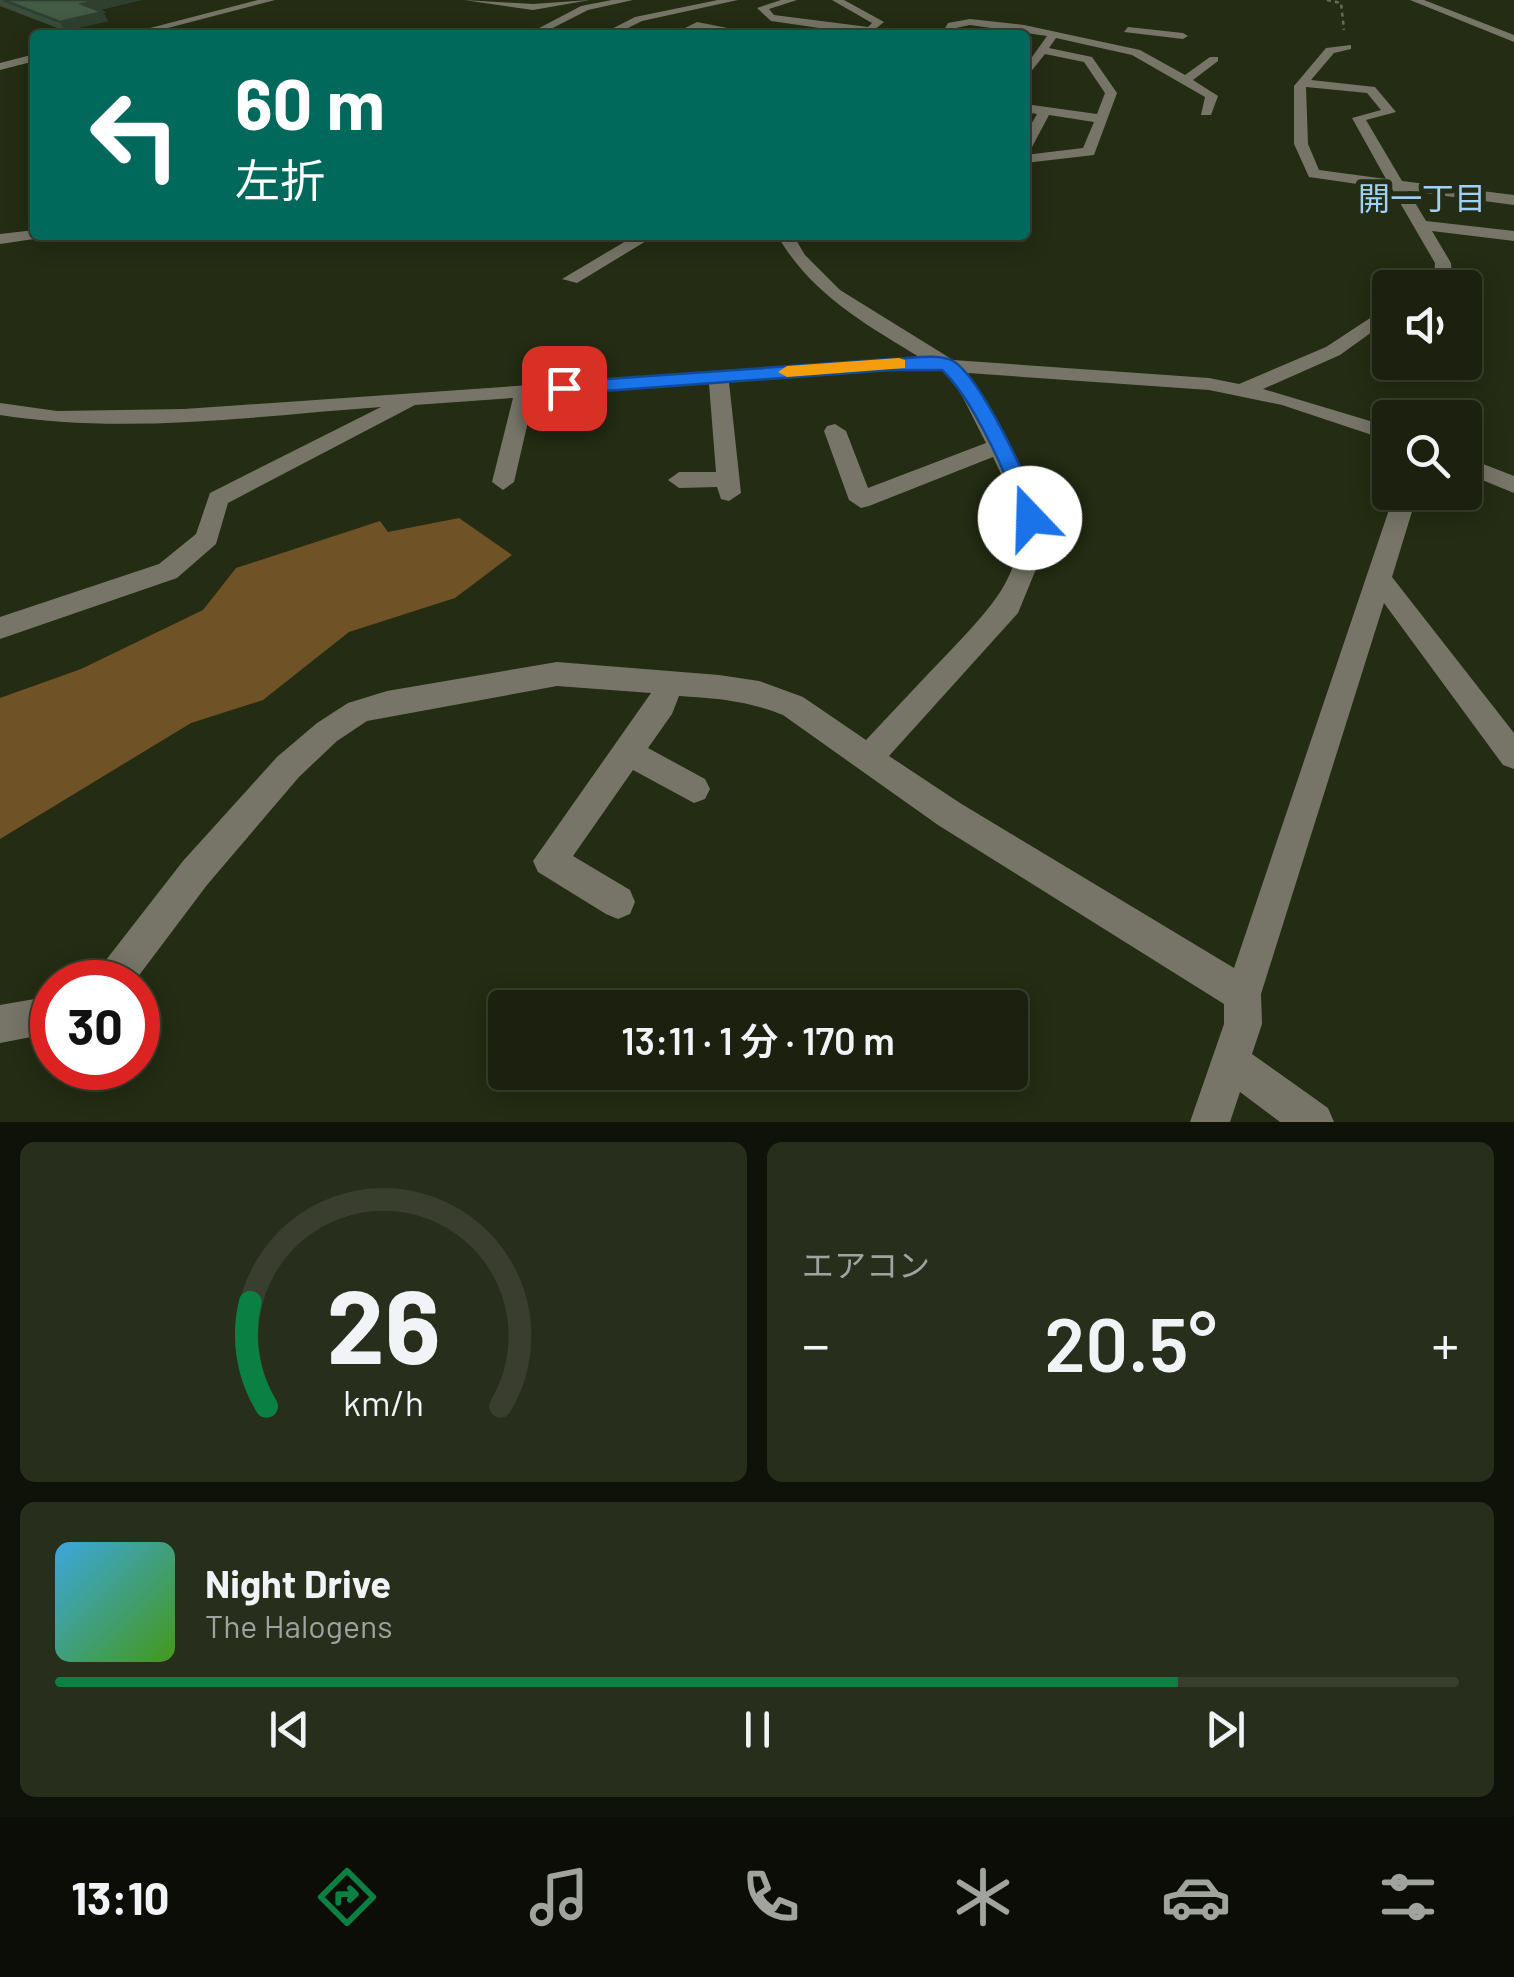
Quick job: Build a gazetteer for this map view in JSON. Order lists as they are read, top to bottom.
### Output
{
  "districts": ["開一丁目"],
  "page": {
    "turn": ["60 m", "左折"],
    "limit": "30",
    "trip": "13:11 · 1 分 · 170 m",
    "tile": "エアコン",
    "heat": ["−", "20.5°", "+"],
    "song": ["Night Drive", "The Halogens"],
    "tabs": "13:10",
    "gauge": ["26", "km/h"]
  }
}
